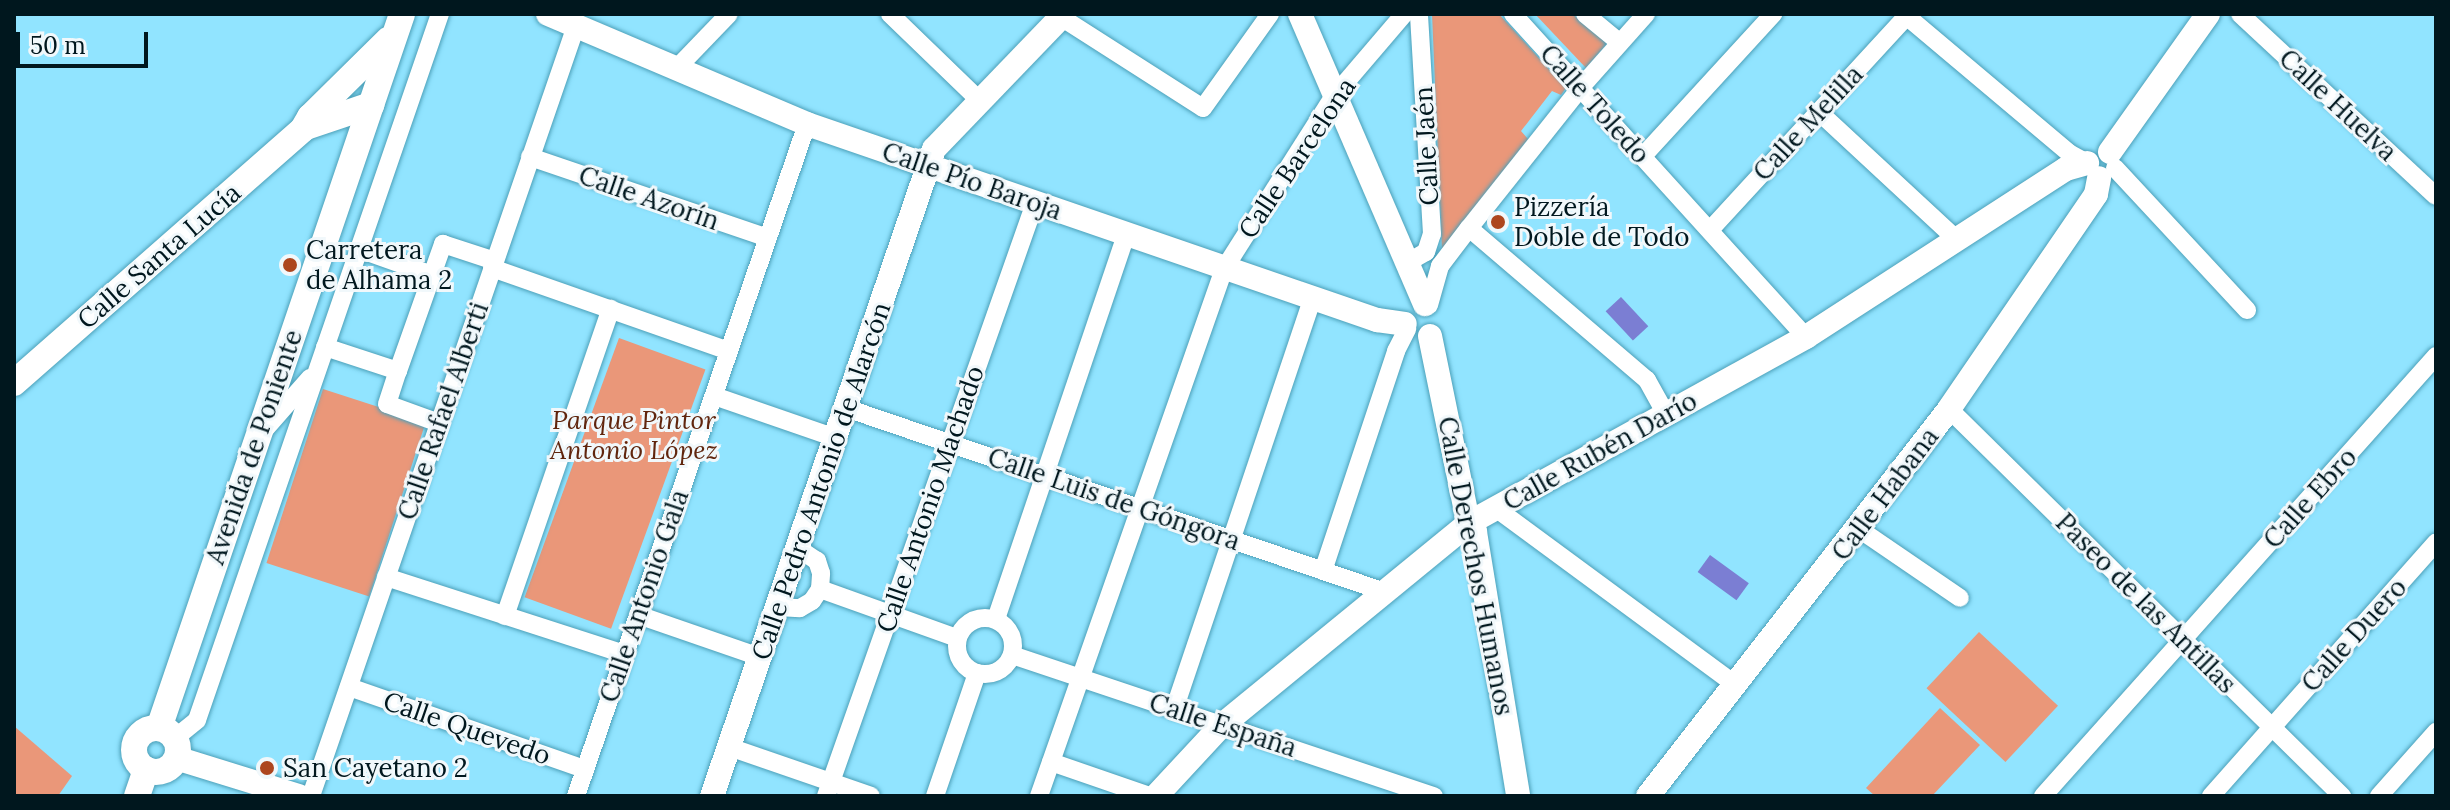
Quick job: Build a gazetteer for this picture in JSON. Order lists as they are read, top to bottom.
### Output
{
  "streets": {
    "main road": ["Calle Santa Lucía", "Avenida de Poniente"],
    "street": [
      "Calle Toledo",
      "Calle Huelva",
      "Calle Melilla",
      "Calle Jaén",
      "Calle Barcelona",
      "Calle Pío Baroja",
      "Calle Azorín",
      "Calle Rafael Alberti",
      "Calle Rubén Darío",
      "Calle Pedro Antonio de Alarcón",
      "Calle Habana",
      "Calle Ebro",
      "Calle Antonio Machado",
      "Calle Luis de Góngora",
      "Calle Derechos Humanos",
      "Calle Antonio Gala",
      "Paseo de las Antillas",
      "Calle Duero",
      "Calle España",
      "Calle Quevedo"
    ]
  },
  "crossings": [
    ["Calle Toledo", "Calle Melilla"],
    ["Calle Toledo", "Calle Rubén Darío"],
    ["Calle Barcelona", "Calle Pío Baroja"],
    ["Calle Barcelona", "Calle Luis de Góngora"],
    ["Calle Barcelona", "Calle España"],
    ["Calle Pío Baroja", "Calle Rafael Alberti"],
    ["Calle Pío Baroja", "Calle Pedro Antonio de Alarcón"],
    ["Calle Pío Baroja", "Calle Antonio Machado"],
    ["Calle Pío Baroja", "Calle Derechos Humanos"],
    ["Calle Pío Baroja", "Calle Antonio Gala"],
    ["Calle Azorín", "Calle Rafael Alberti"],
    ["Calle Azorín", "Calle Antonio Gala"],
    ["Calle Santa Lucía", "Avenida de Poniente"],
    ["Calle Rafael Alberti", "Calle Quevedo"],
    ["Calle Rubén Darío", "Calle Habana"],
    ["Calle Rubén Darío", "Calle Luis de Góngora"],
    ["Calle Rubén Darío", "Calle Derechos Humanos"],
    ["Calle Rubén Darío", "Calle España"],
    ["Calle Pedro Antonio de Alarcón", "Calle Luis de Góngora"],
    ["Calle Habana", "Paseo de las Antillas"],
    ["Calle Ebro", "Paseo de las Antillas"],
    ["Calle Antonio Machado", "Calle Luis de Góngora"],
    ["Calle Antonio Gala", "Calle Quevedo"],
    ["Paseo de las Antillas", "Calle Duero"]
  ],
  "parks": ["Parque Pintor Antonio López"],
  "places": ["Pizzería Doble de Todo", "Carretera de Alhama 2", "San Cayetano 2"],
  "scale_bar": "50 m"
}
